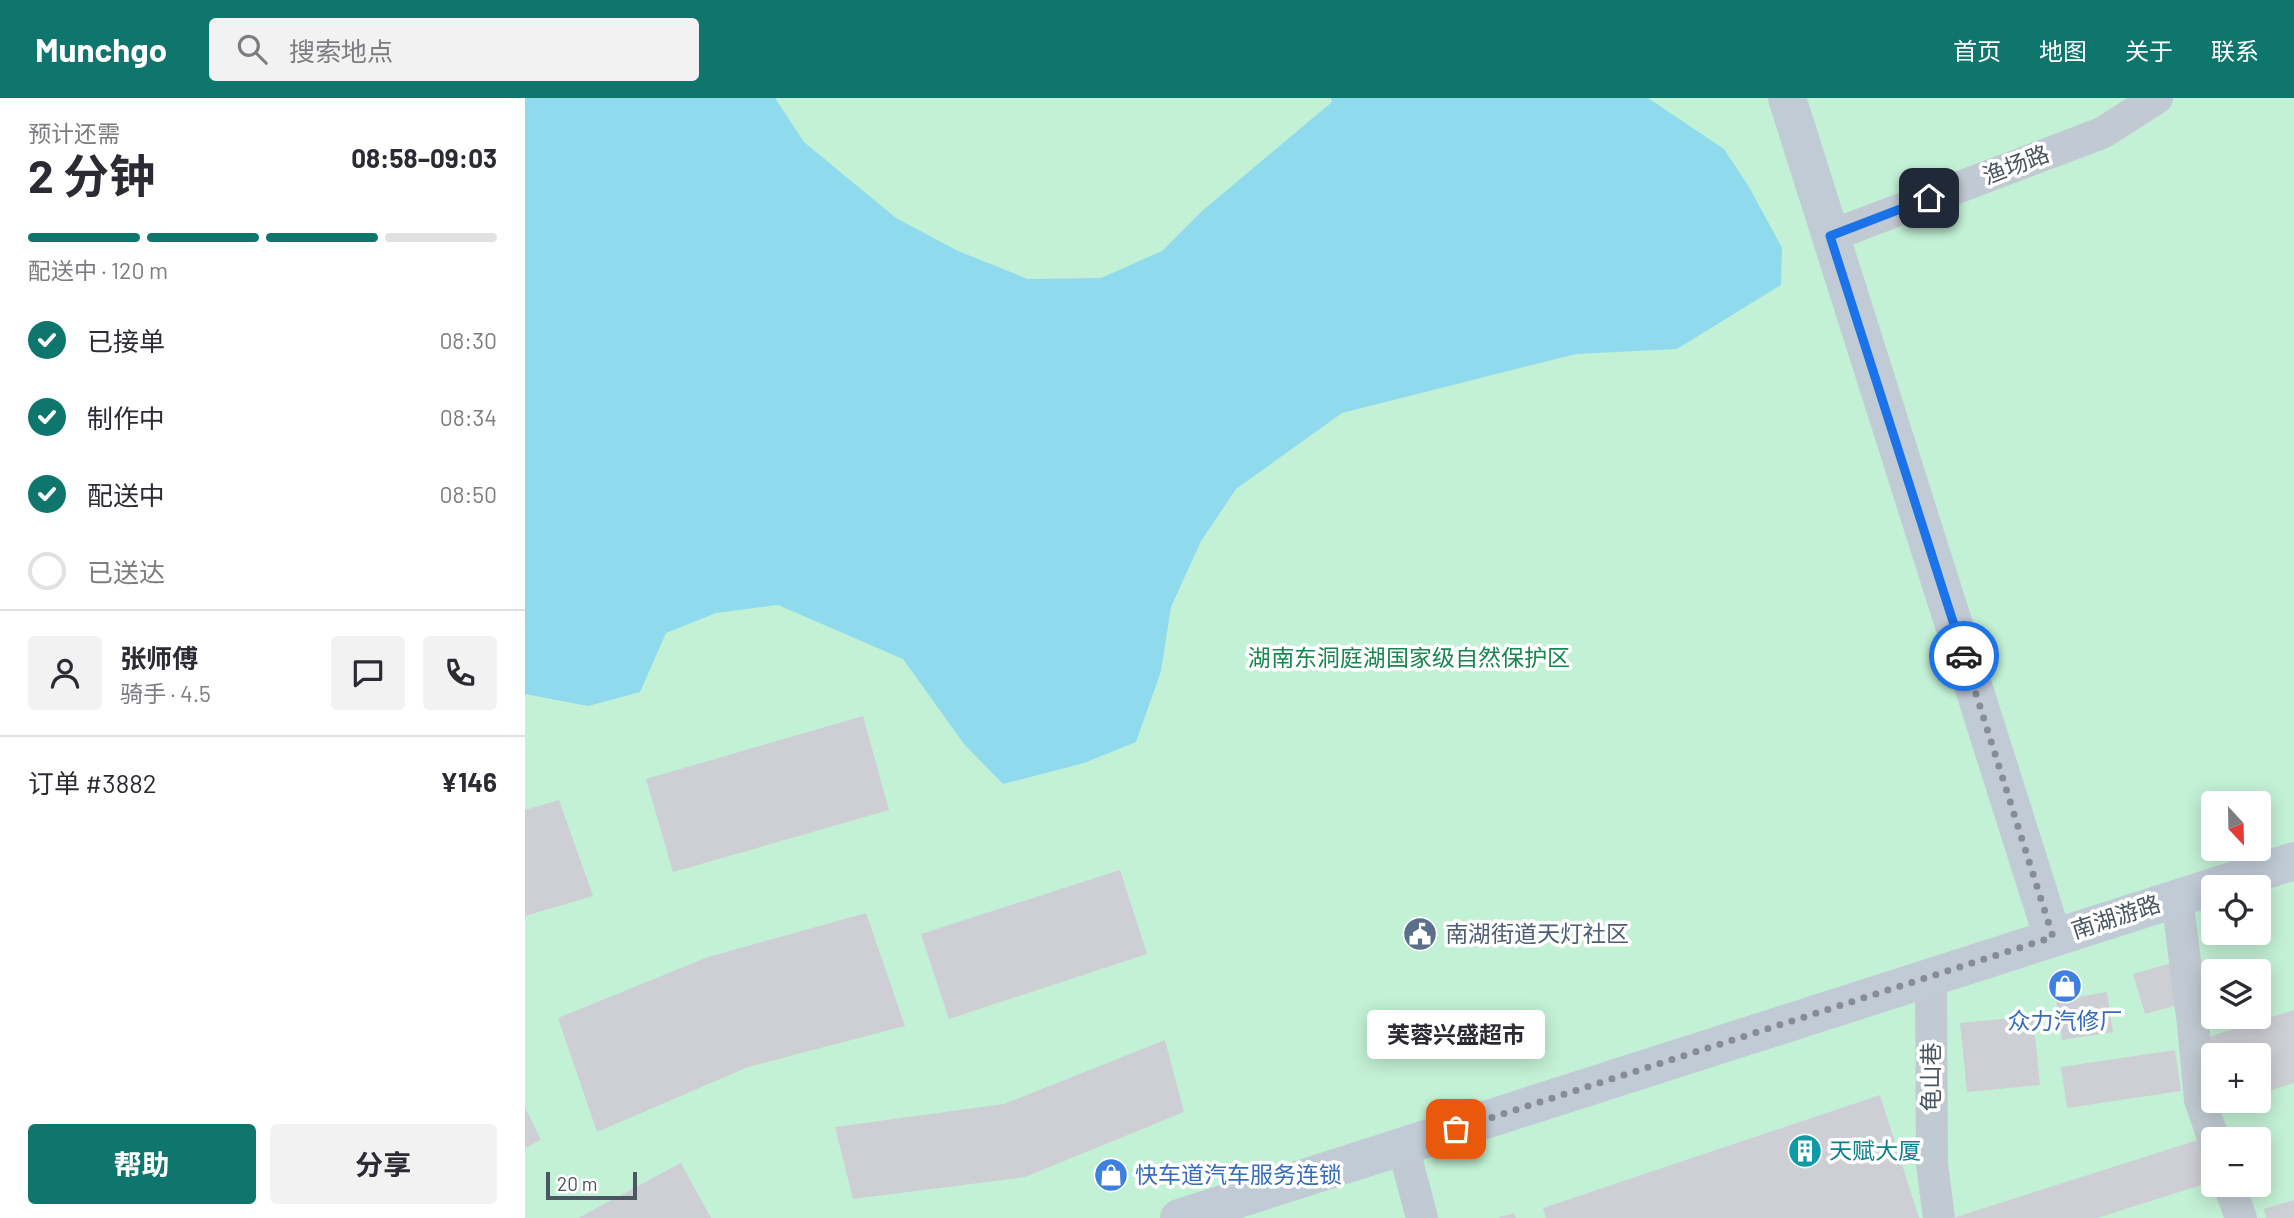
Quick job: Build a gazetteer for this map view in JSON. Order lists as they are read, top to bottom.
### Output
{
  "streets": {
    "street": ["渔场路", "南湖游路", "龟山巷"]
  },
  "crossings": [
    ["南湖游路", "龟山巷"]
  ],
  "parks": ["湖南东洞庭湖国家级自然保护区"],
  "places": {
    "public building": ["南湖街道天灯社区"],
    "shop": ["众力汽修厂", "快车道汽车服务连锁"],
    "other": ["芙蓉兴盛超市"],
    "building": ["天赋大厦"]
  },
  "scale_bar": "20 m",
  "north": "bottom",
  "page": {
    "header": "Munchgo",
    "search": "搜索地点",
    "nav": [
      "首页",
      "地图",
      "关于",
      "联系"
    ],
    "heading": ["2 分钟", "预计还需", "08:58–09:03"],
    "panel": [
      "张师傅",
      "骑手 · 4.5",
      "订单 #3882",
      "¥146"
    ],
    "bar": "配送中 · 120 m",
    "list": [
      ["已接单", "08:30"],
      ["制作中", "08:34"],
      ["配送中", "08:50"],
      "已送达"
    ],
    "map_buttons": ["+", "−"],
    "bubble": "芙蓉兴盛超市",
    "buttons": ["帮助", "分享"],
    "scale": "20 m"
  }
}
